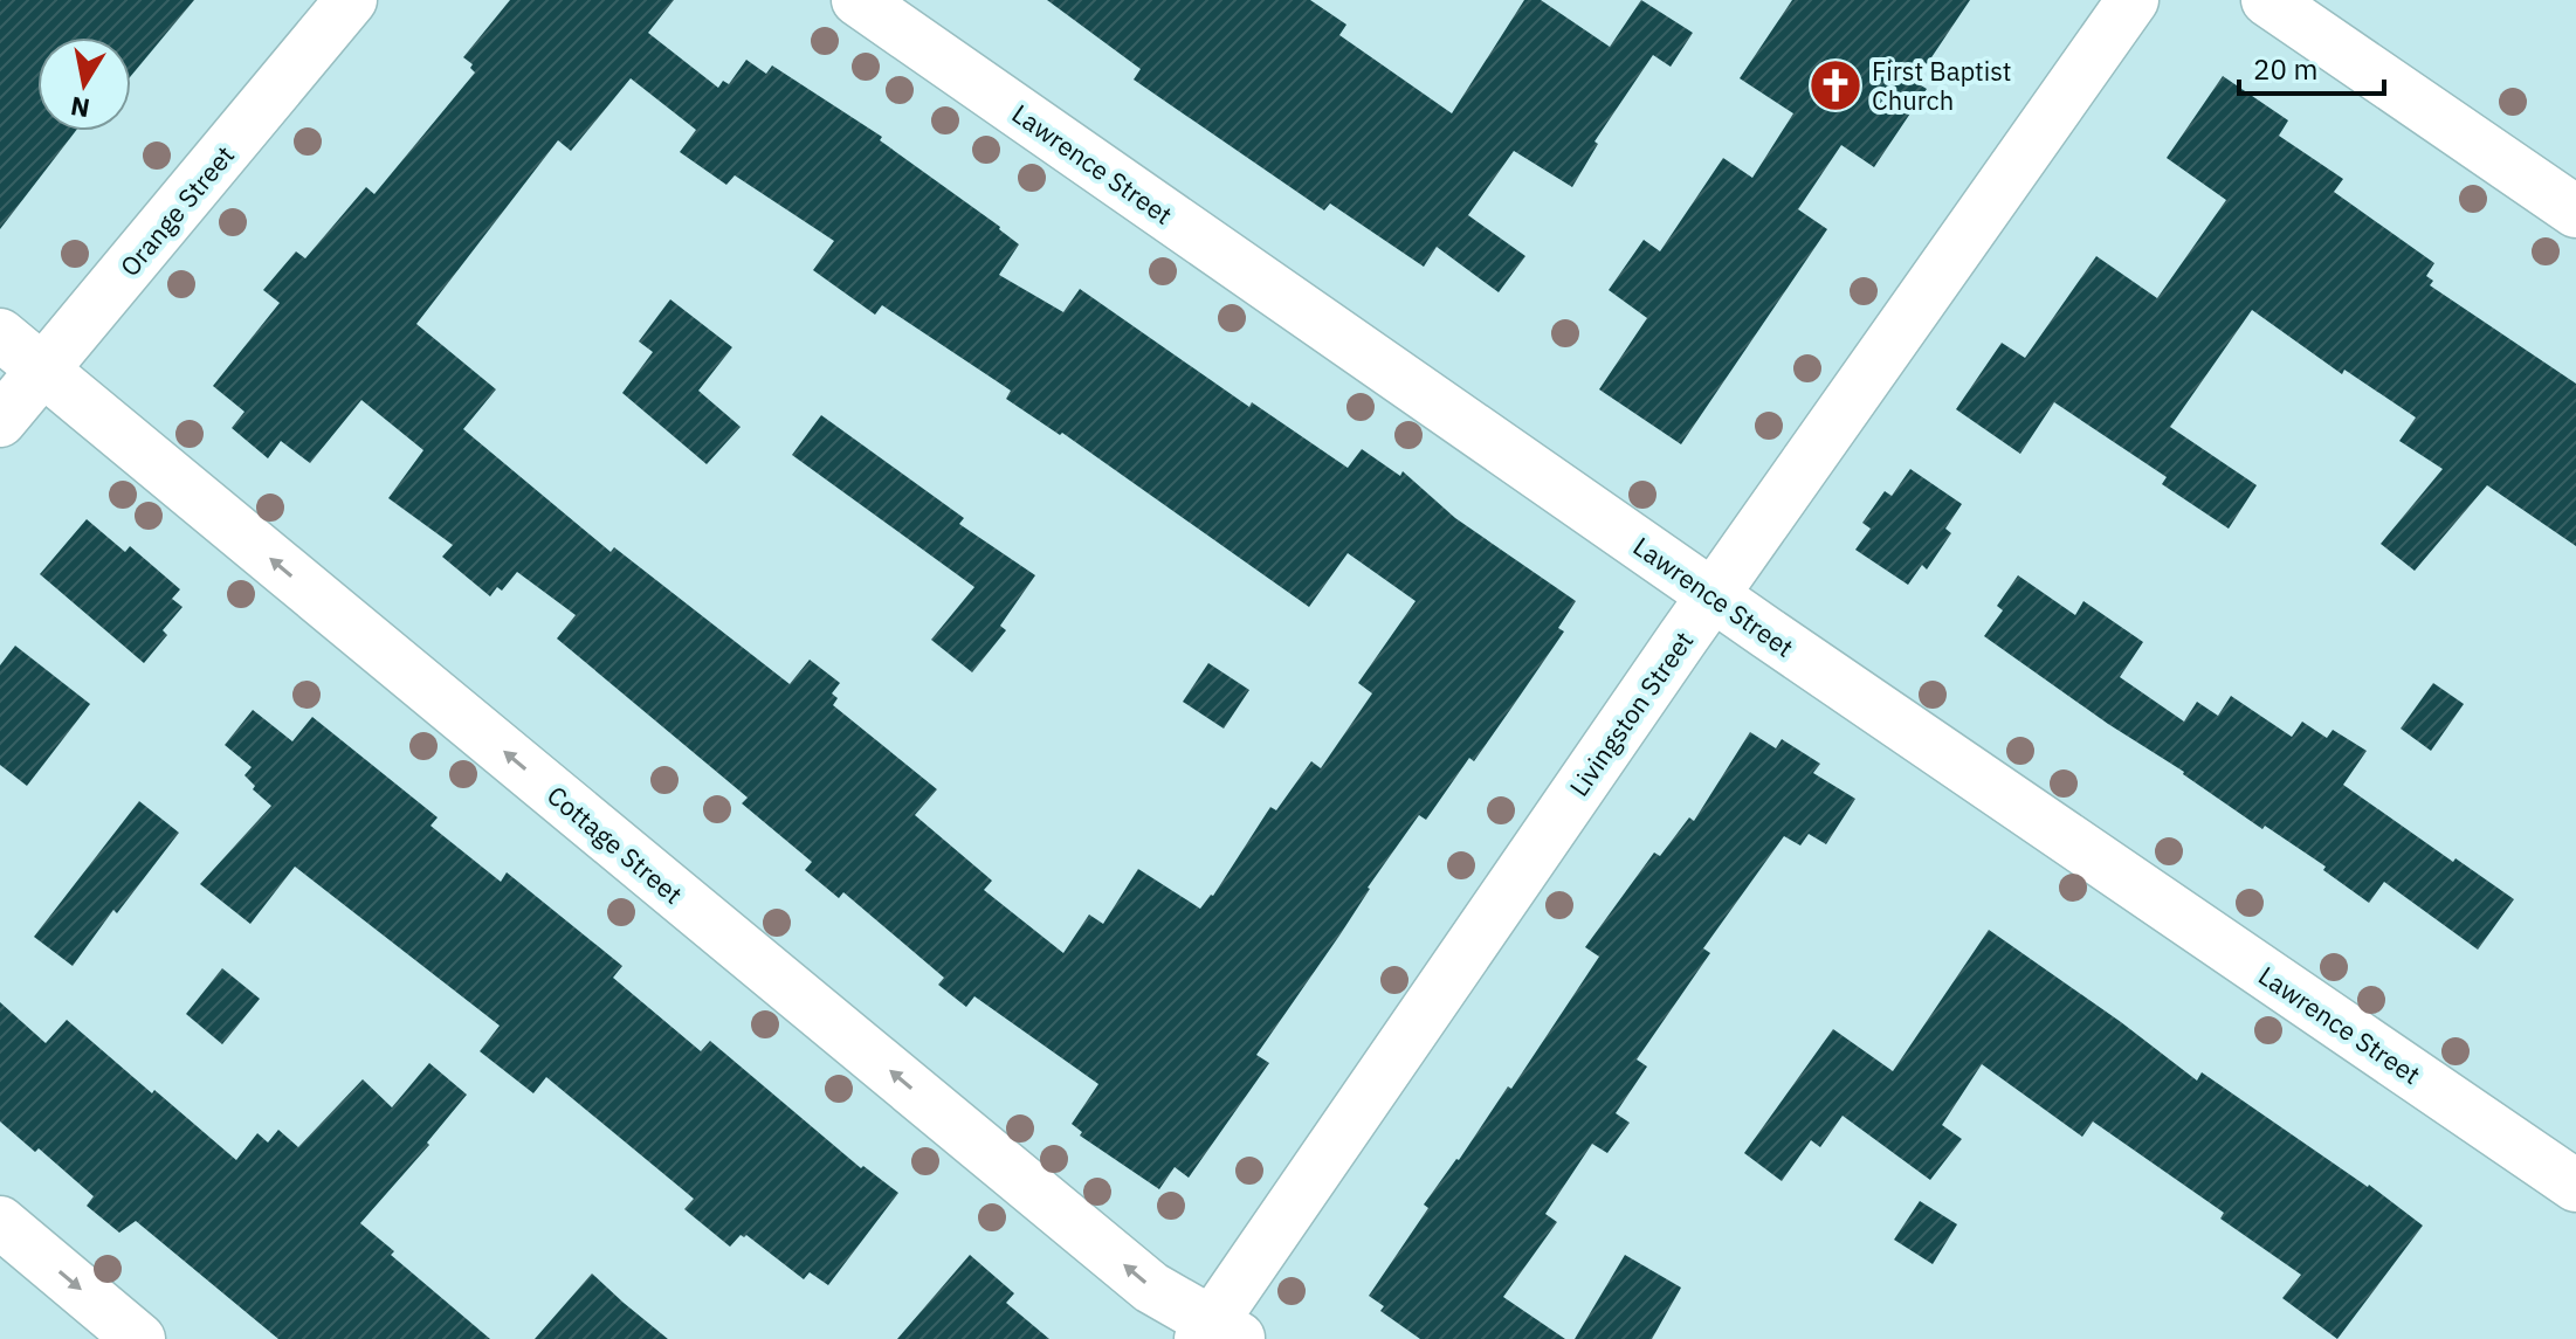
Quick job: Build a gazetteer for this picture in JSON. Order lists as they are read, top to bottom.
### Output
{
  "streets": {
    "street": [
      "Lawrence Street",
      "Orange Street",
      "Livingston Street",
      "Cottage Street"
    ]
  },
  "crossings": [
    ["Lawrence Street", "Livingston Street"],
    ["Orange Street", "Cottage Street"],
    ["Livingston Street", "Cottage Street"]
  ],
  "one_way": ["Cottage Street"],
  "places": {
    "church": ["First Baptist Church"]
  },
  "scale_bar": "20 m",
  "north": "bottom"
}
